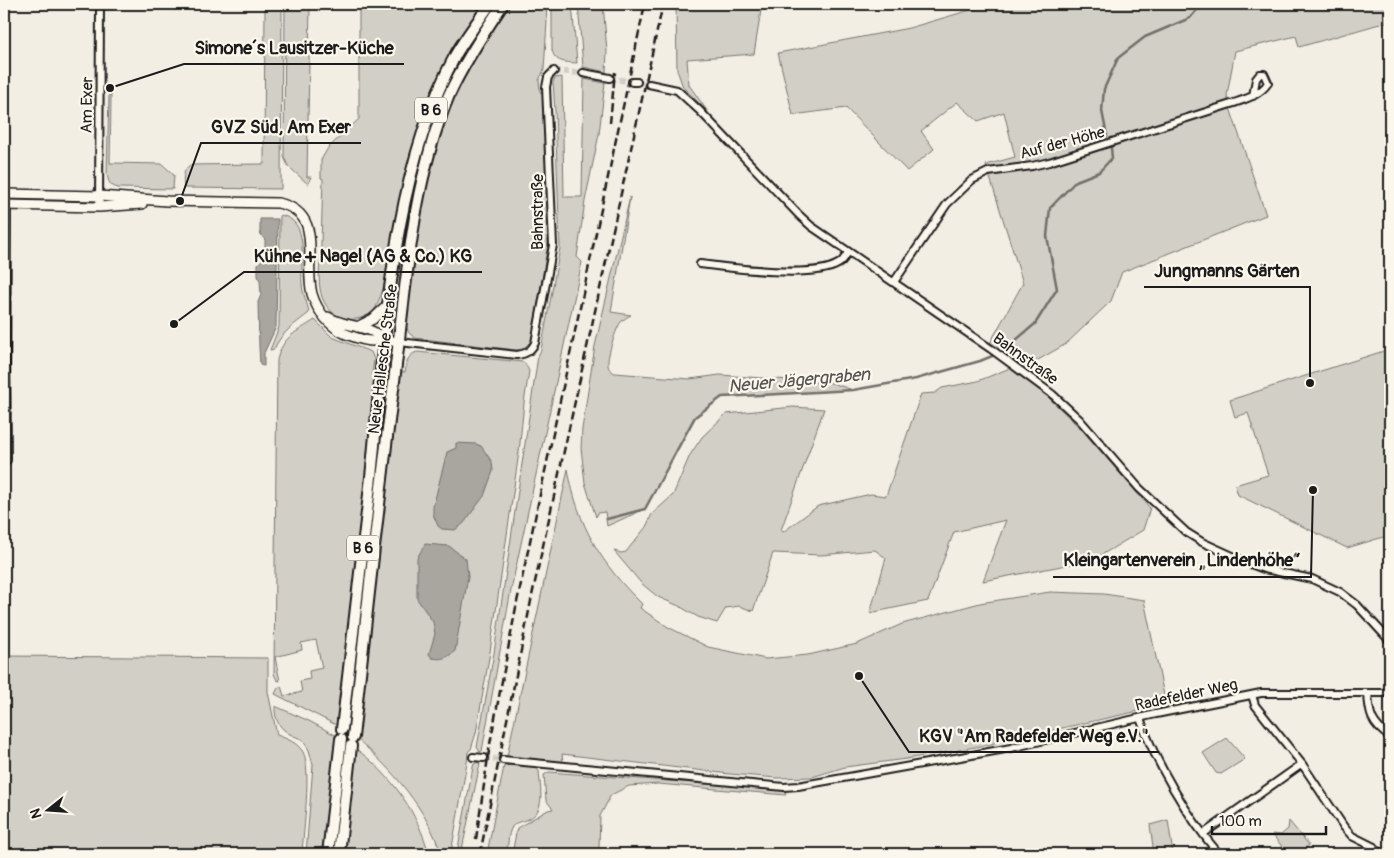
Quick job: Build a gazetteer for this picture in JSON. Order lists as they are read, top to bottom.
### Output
{
  "streets": {
    "main road": ["B 6", "Neue Hallesche Straße"],
    "street": [
      "Am Exer",
      "Auf der Höhe",
      "Bahnstraße",
      "Radefelder Weg"
    ]
  },
  "crossings": [
    ["Auf der Höhe", "Bahnstraße"],
    ["Bahnstraße", "Neue Hallesche Straße"]
  ],
  "water": ["Neuer Jägergraben"],
  "places": [
    "Simone´s Lausitzer-Küche",
    "GVZ Süd, Am Exer",
    "Kühne + Nagel (AG & Co.) KG",
    "Jungmanns Gärten",
    "Kleingartenverein „Lindenhöhe“",
    "KGV \"Am Radefelder Weg e.V.\""
  ],
  "scale_bar": "100 m",
  "north": "left"
}
